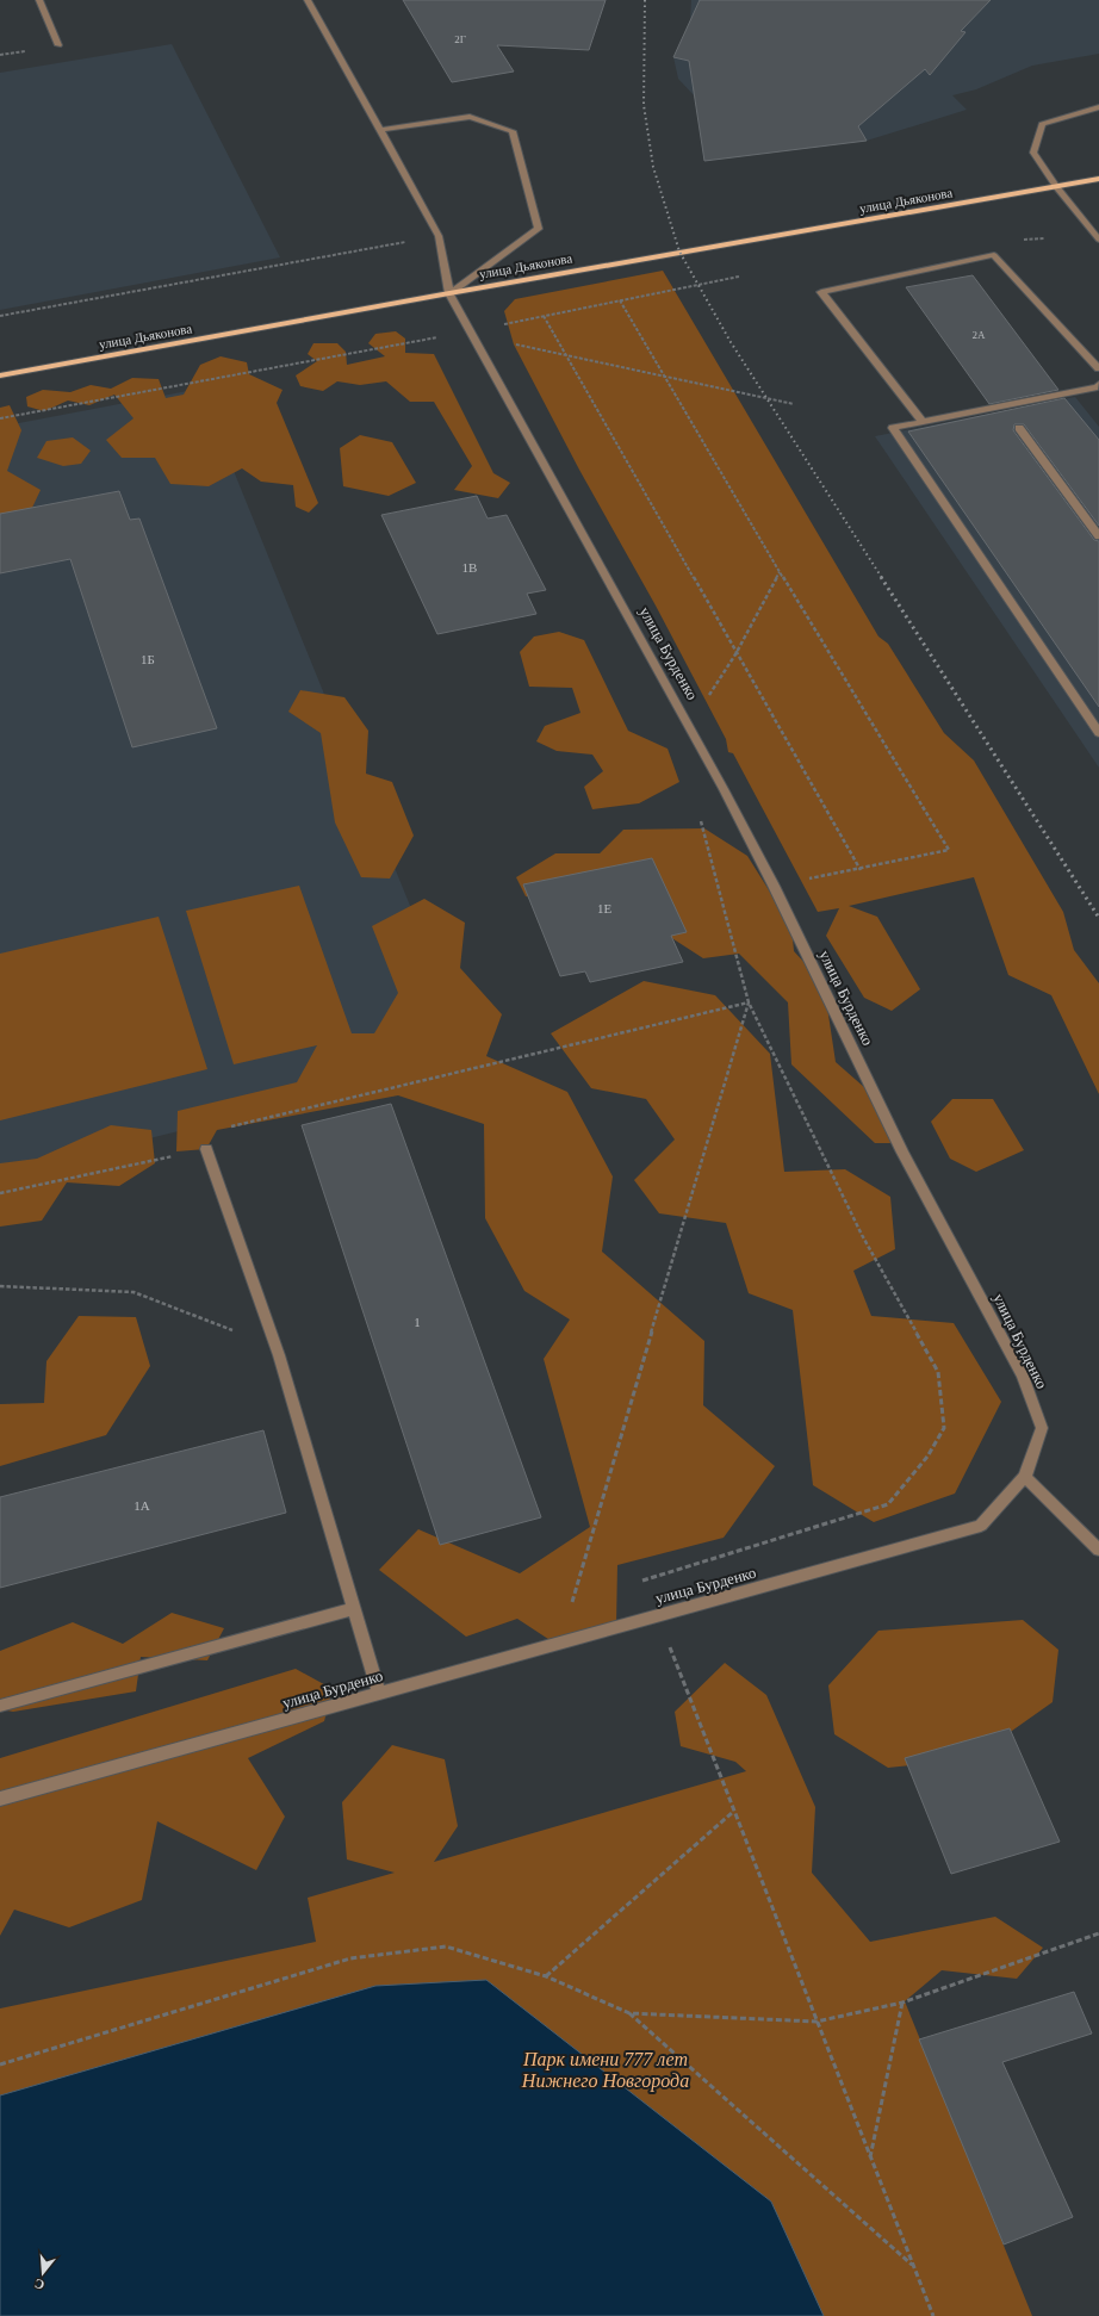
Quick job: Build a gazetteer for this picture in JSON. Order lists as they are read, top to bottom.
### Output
{
  "streets": {
    "main road": ["улица Дьяконова"],
    "street": ["улица Бурденко"]
  },
  "crossings": [
    ["улица Дьяконова", "улица Бурденко"]
  ],
  "parks": ["Парк имени 777 лет Нижнего Новгорода"],
  "house_numbers": [
    "2Г",
    "2А",
    "1В",
    "1Б",
    "1Е",
    "1",
    "1А"
  ],
  "north": "bottom"
}
